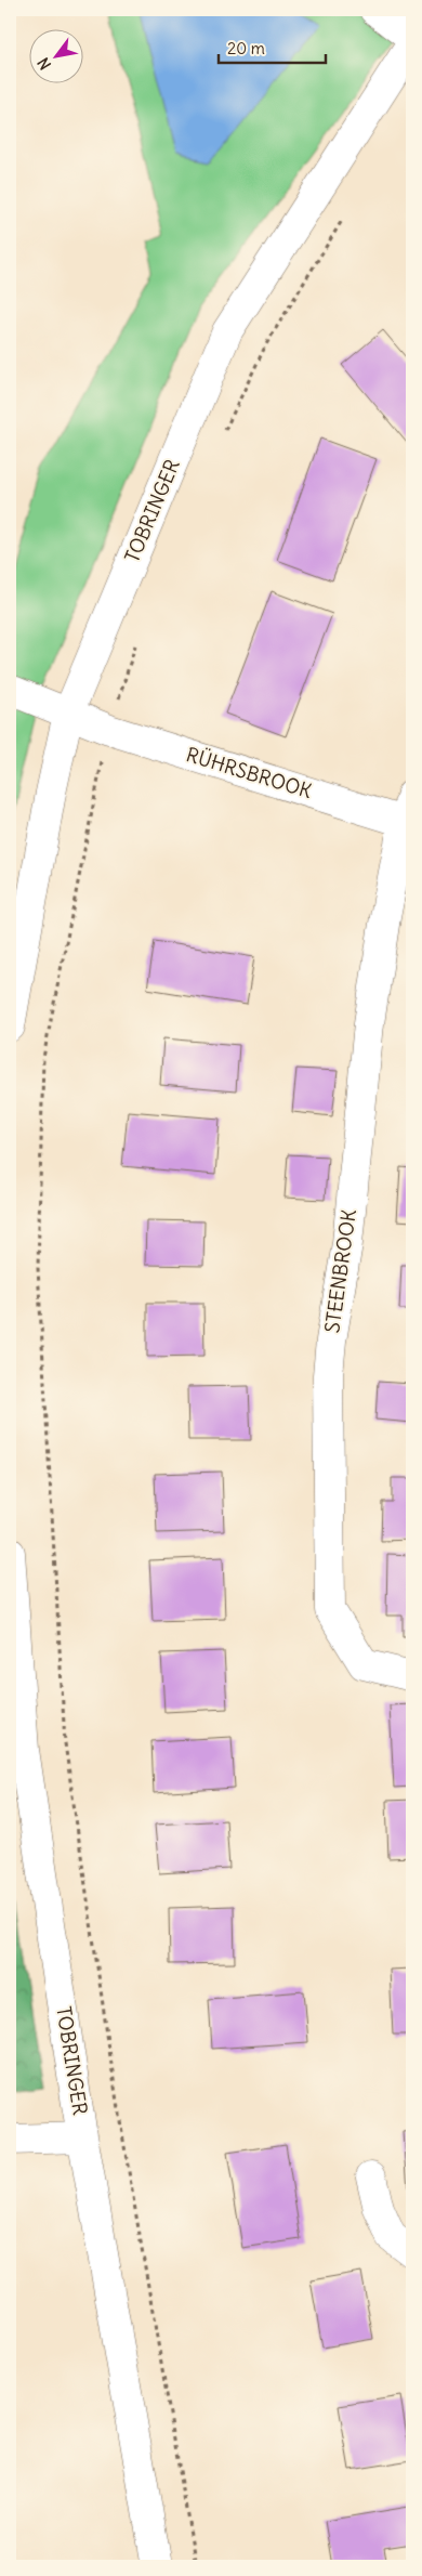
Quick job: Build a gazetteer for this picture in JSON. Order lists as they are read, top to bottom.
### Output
{
  "streets": {
    "street": ["TOBRINGER", "RÜHRSBROOK", "STEENBROOK"]
  },
  "crossings": [
    ["TOBRINGER", "RÜHRSBROOK"],
    ["RÜHRSBROOK", "STEENBROOK"]
  ],
  "scale_bar": "20 m",
  "north": "bottom left"
}
